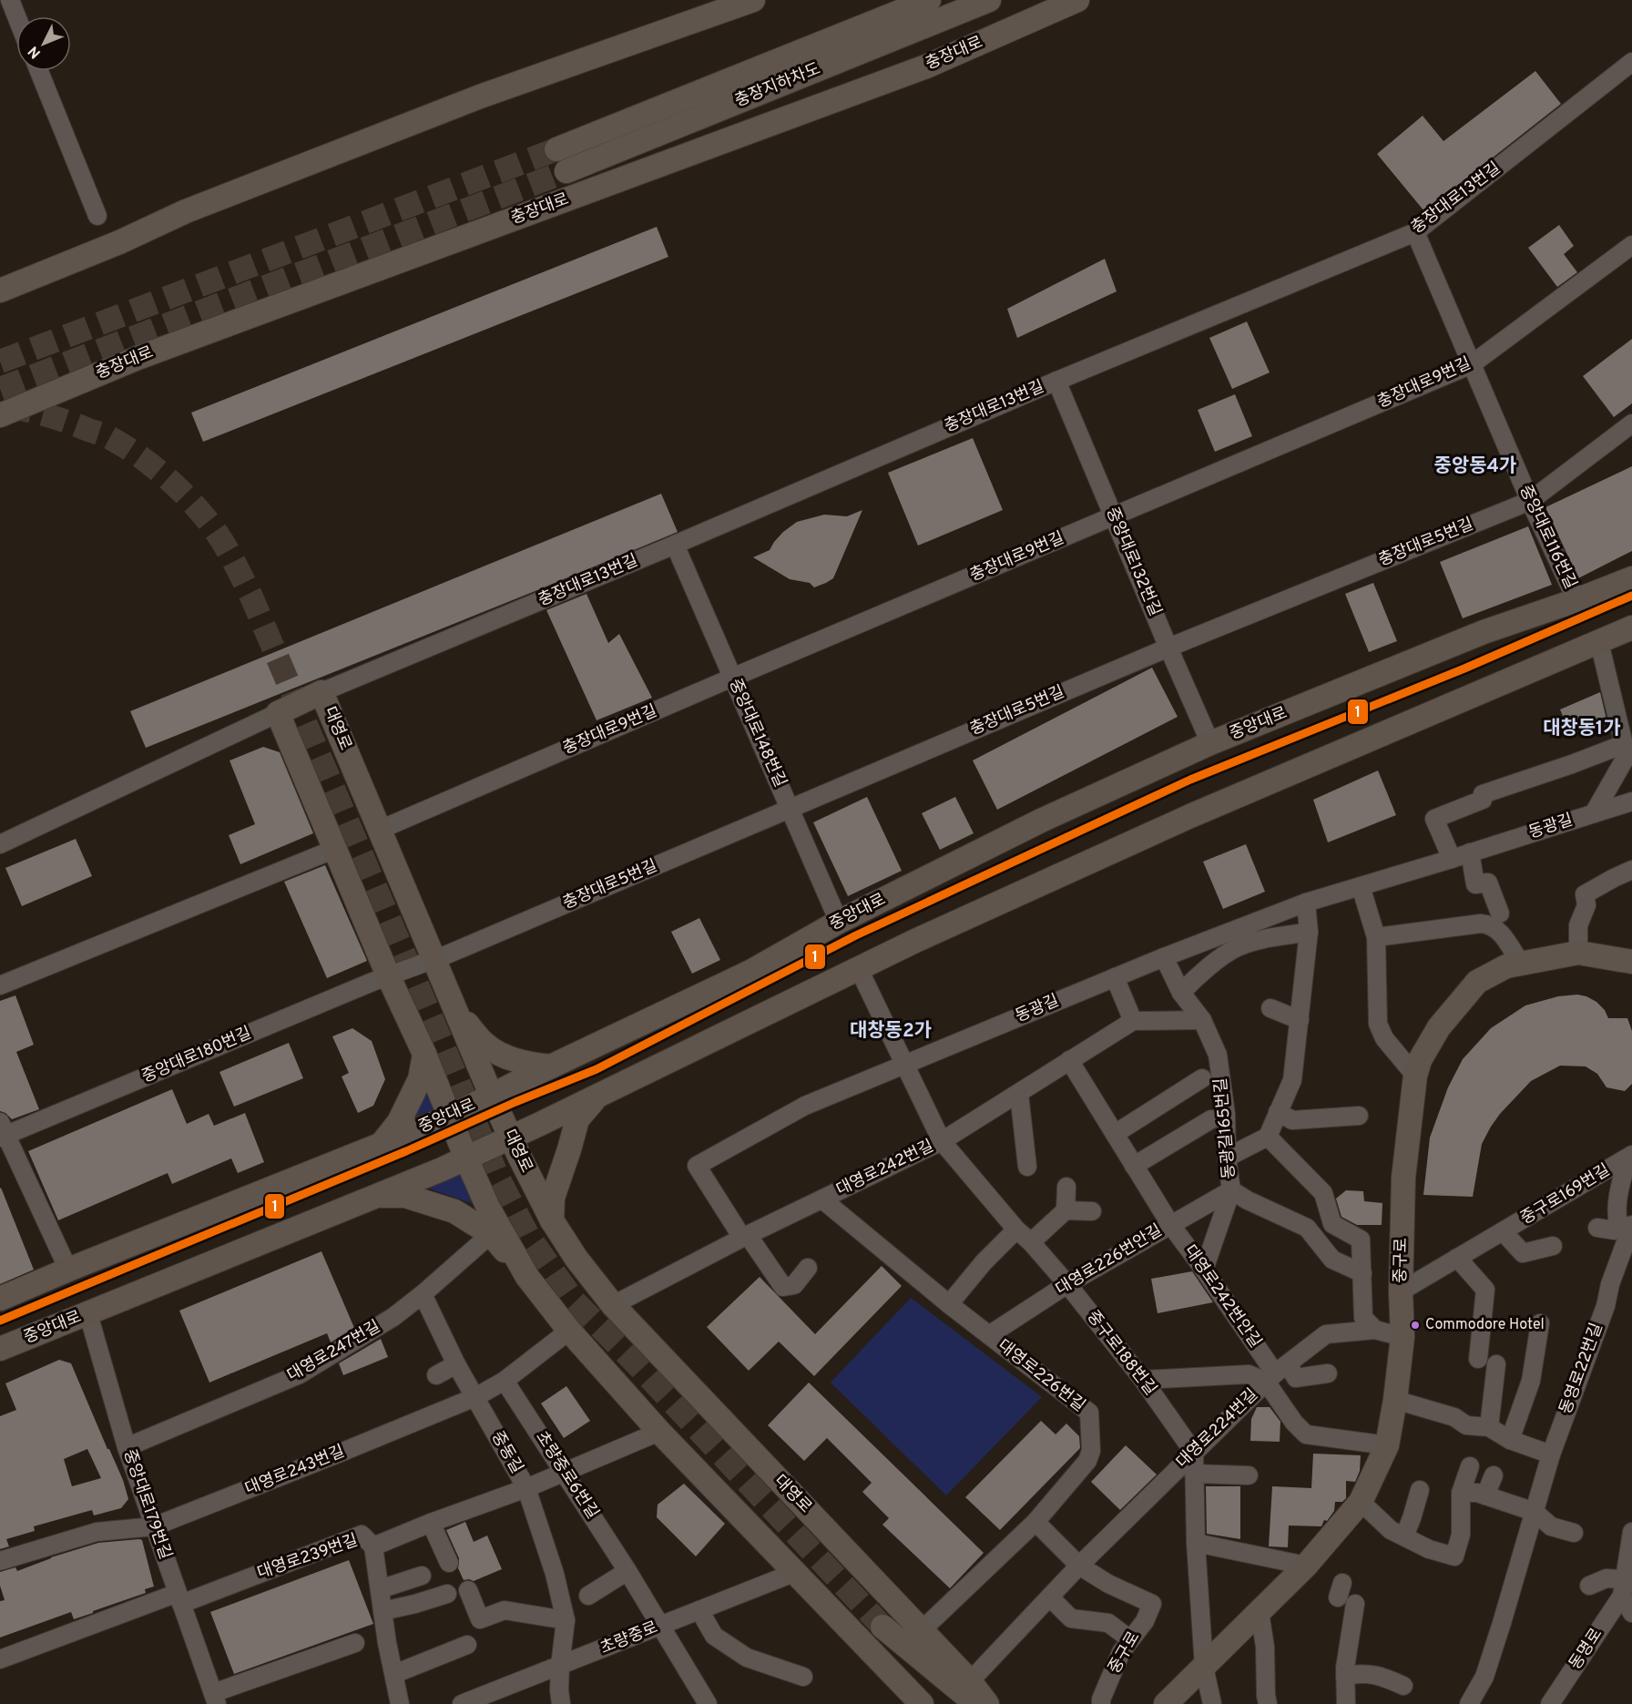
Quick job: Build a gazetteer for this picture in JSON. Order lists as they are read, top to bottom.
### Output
{
  "streets": {
    "main road": [
      "충장대로",
      "충장지하차도",
      "중앙대로",
      "대영로",
      "중구로"
    ],
    "street": [
      "충장대로13번길",
      "충장대로9번길",
      "중앙대로116번길",
      "충장대로5번길",
      "중앙대로132번길",
      "중앙대로148번길",
      "동광길",
      "중앙대로180번길",
      "동광길165번길",
      "대영로242번길",
      "중구로169번길",
      "대영로226번안길",
      "대영로242번안길",
      "대영로247번길",
      "중구로188번길",
      "동영로22번길",
      "대영로226번길",
      "대영로224번길",
      "중동길",
      "대영로243번길",
      "초량중로6번길",
      "중앙대로179번길",
      "대영로239번길",
      "초량중로",
      "동명로"
    ]
  },
  "crossings": [
    ["충장대로13번길", "중앙대로116번길"],
    ["충장대로13번길", "중앙대로132번길"],
    ["충장대로13번길", "대영로"],
    ["충장대로13번길", "중앙대로148번길"],
    ["충장대로9번길", "중앙대로116번길"],
    ["충장대로9번길", "중앙대로132번길"],
    ["충장대로9번길", "대영로"],
    ["충장대로9번길", "중앙대로148번길"],
    ["중앙대로116번길", "충장대로5번길"],
    ["중앙대로116번길", "중앙대로"],
    ["충장대로5번길", "중앙대로132번길"],
    ["충장대로5번길", "대영로"],
    ["충장대로5번길", "중앙대로148번길"],
    ["충장대로5번길", "중앙대로180번길"],
    ["중앙대로132번길", "중앙대로"],
    ["중앙대로", "대영로"],
    ["중앙대로", "중앙대로148번길"],
    ["중앙대로", "중앙대로180번길"],
    ["중앙대로", "중구로188번길"],
    ["중앙대로", "중앙대로179번길"],
    ["대영로", "대영로242번길"],
    ["대영로", "대영로226번길"],
    ["대영로", "대영로224번길"],
    ["동광길", "동광길165번길"],
    ["동광길", "대영로242번길"],
    ["동광길", "중구로188번길"],
    ["동광길165번길", "대영로226번안길"],
    ["대영로242번길", "대영로242번안길"],
    ["대영로242번길", "중구로188번길"],
    ["대영로242번길", "대영로226번길"],
    ["중구로169번길", "중구로"],
    ["중구로169번길", "동영로22번길"],
    ["대영로226번안길", "대영로242번안길"],
    ["대영로226번안길", "중구로188번길"],
    ["대영로226번안길", "대영로226번길"],
    ["중구로", "대영로224번길"],
    ["대영로242번안길", "대영로224번길"],
    ["대영로247번길", "중동길"],
    ["대영로247번길", "중앙대로179번길"],
    ["중구로188번길", "대영로224번길"],
    ["중동길", "대영로243번길"],
    ["중동길", "대영로239번길"],
    ["중동길", "초량중로"],
    ["대영로243번길", "초량중로6번길"],
    ["대영로243번길", "중앙대로179번길"],
    ["초량중로6번길", "대영로239번길"],
    ["초량중로6번길", "초량중로"],
    ["중앙대로179번길", "대영로239번길"]
  ],
  "districts": ["중앙동4가", "대창동1가", "대창동2가"],
  "places": ["Commodore Hotel"],
  "lines": ["transit line 1"],
  "north": "bottom left"
}
